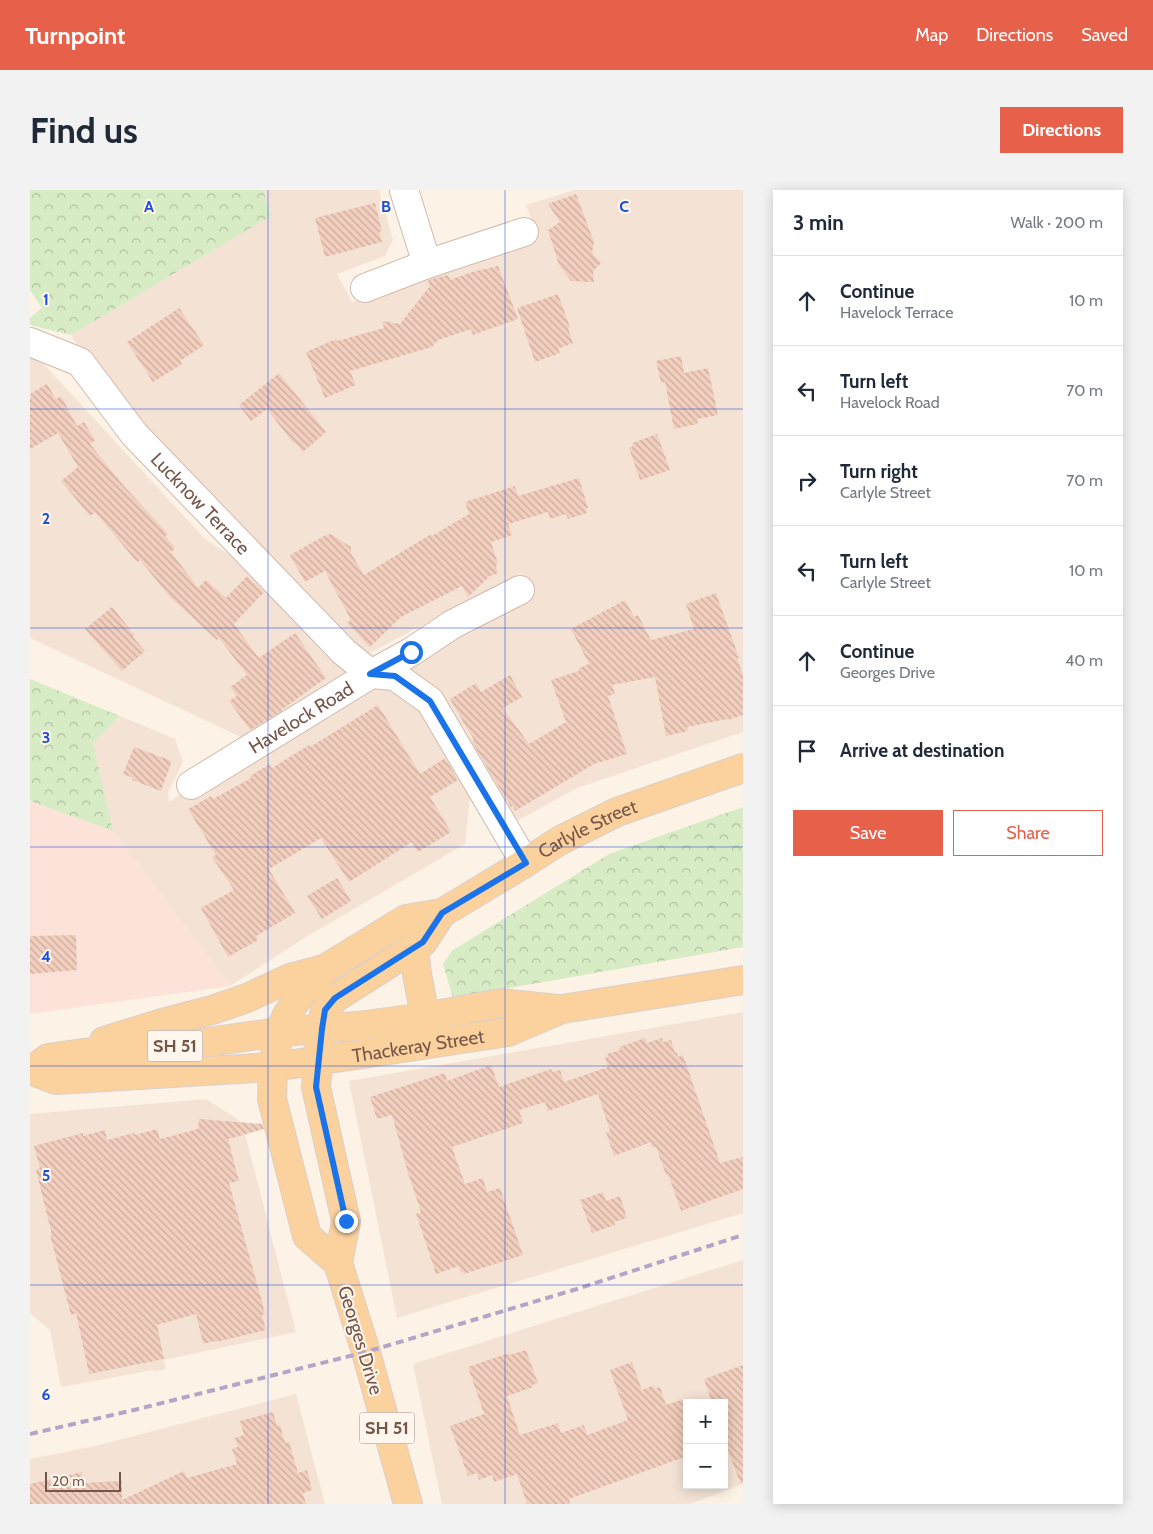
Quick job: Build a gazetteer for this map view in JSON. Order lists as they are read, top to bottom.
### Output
{
  "streets": {
    "main road": [
      "Carlyle Street",
      "Thackeray Street",
      "SH 51",
      "Georges Drive"
    ],
    "street": ["Lucknow Terrace", "Havelock Road"]
  },
  "crossings": [
    ["Lucknow Terrace", "Havelock Road"],
    ["Havelock Road", "Carlyle Street"],
    ["Carlyle Street", "Thackeray Street"],
    ["Carlyle Street", "SH 51"],
    ["Carlyle Street", "Georges Drive"],
    ["Thackeray Street", "SH 51"],
    ["Thackeray Street", "Georges Drive"],
    ["SH 51", "Georges Drive"]
  ],
  "scale_bar": "20 m",
  "page": {
    "header": "Turnpoint",
    "nav": ["Map", "Directions", "Saved"],
    "buttons": [
      "Directions",
      ["Save", "Share"]
    ],
    "title": "Find us",
    "heading": ["3 min", "Walk · 200 m"],
    "list": [
      ["Continue", "Havelock Terrace", "10 m"],
      ["Turn left", "Havelock Road", "70 m"],
      ["Turn right", "Carlyle Street", "70 m"],
      ["Turn left", "Carlyle Street", "10 m"],
      ["Continue", "Georges Drive", "40 m"],
      "Arrive at destination"
    ],
    "map_buttons": ["+", "−"],
    "scale": "20 m"
  },
  "grid": {
    "columns": ["A", "B", "C"],
    "rows": [
      "1",
      "2",
      "3",
      "4",
      "5",
      "6"
    ]
  }
}
